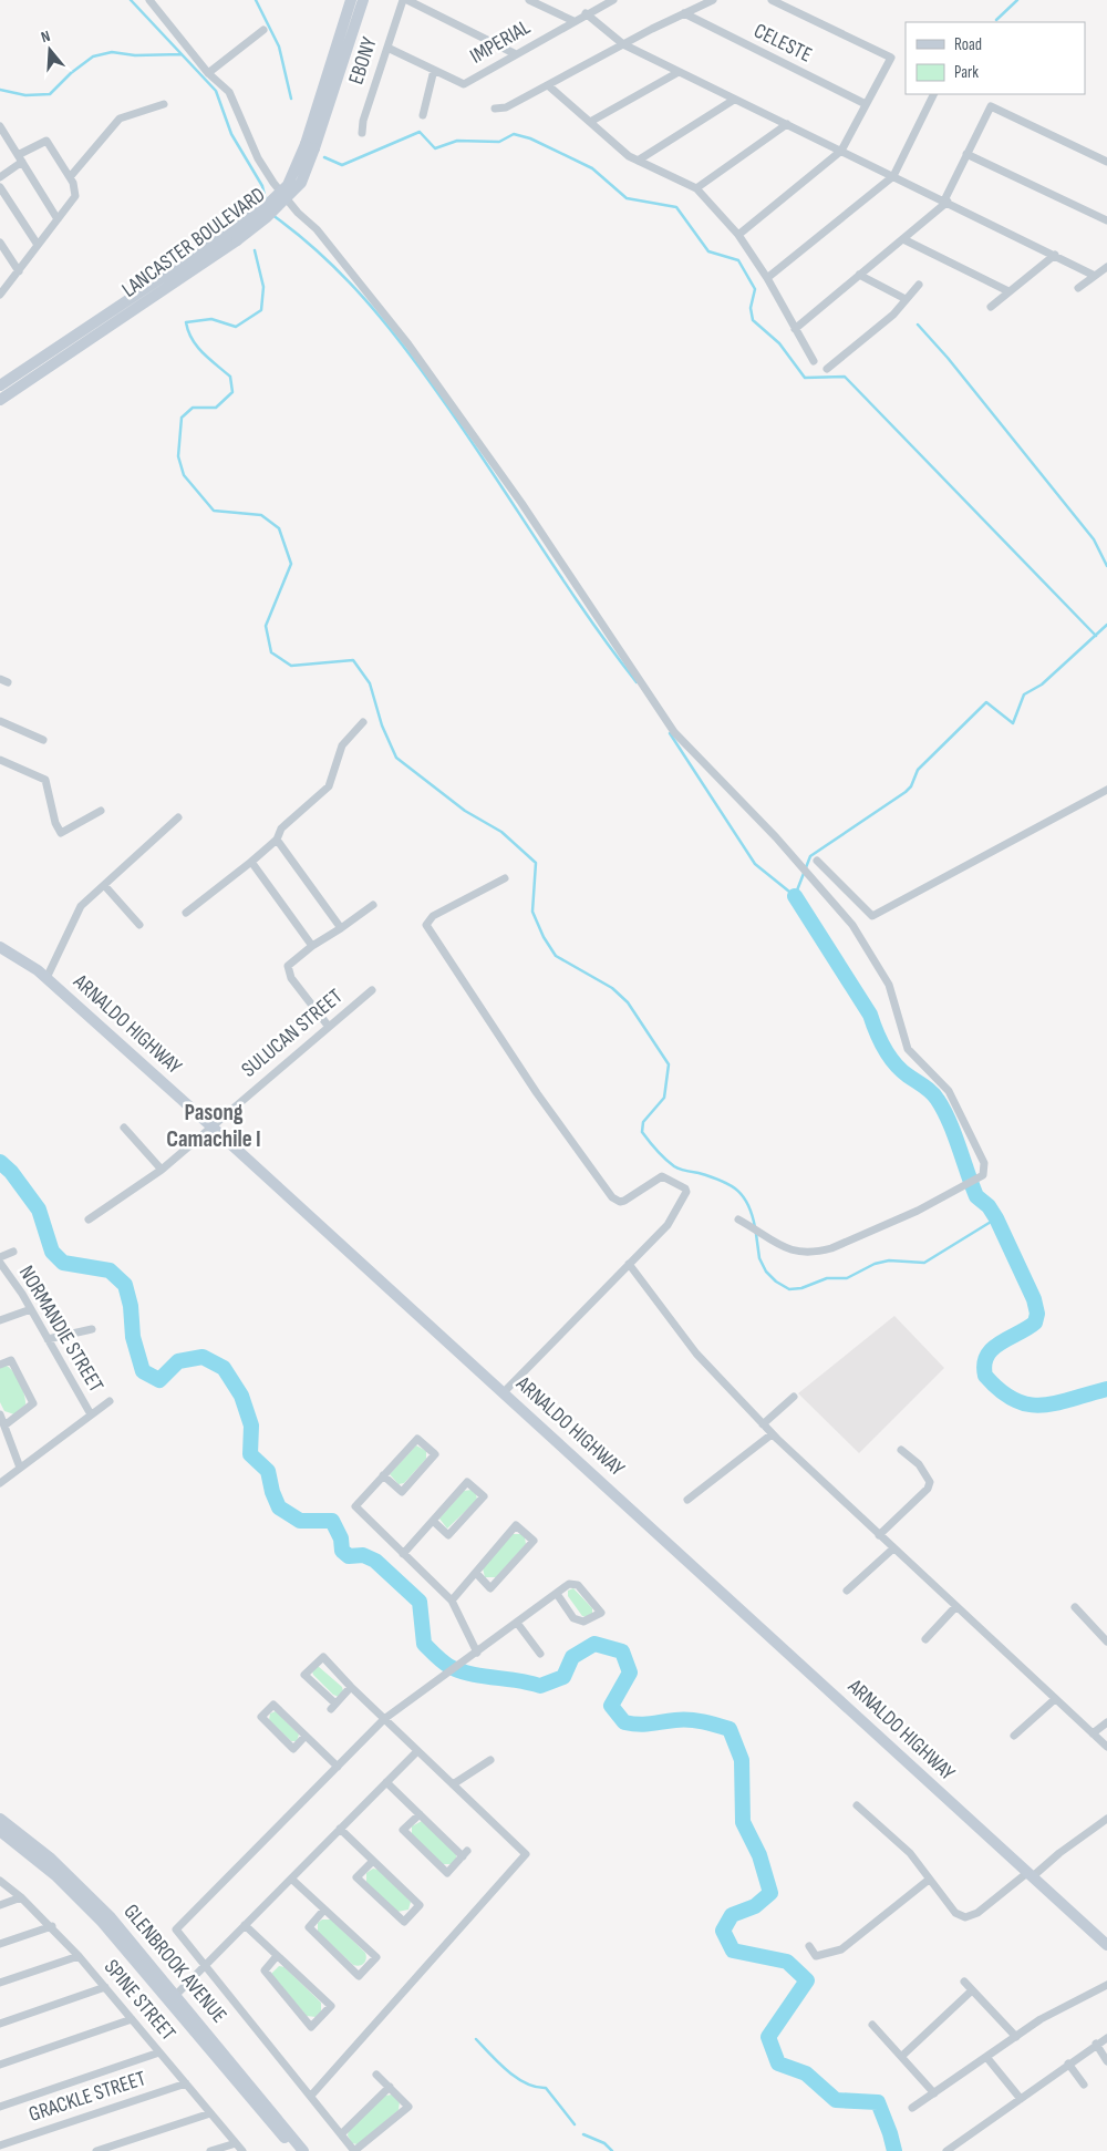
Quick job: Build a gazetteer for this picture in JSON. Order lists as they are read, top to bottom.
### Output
{
  "streets": {
    "main road": ["LANCASTER BOULEVARD", "ARNALDO HIGHWAY", "GLENBROOK AVENUE"],
    "street": [
      "IMPERIAL",
      "CELESTE",
      "EBONY",
      "SULUCAN STREET",
      "NORMANDIE STREET",
      "SPINE STREET",
      "GRACKLE STREET"
    ]
  },
  "crossings": [
    ["ARNALDO HIGHWAY", "SULUCAN STREET"],
    ["SPINE STREET", "GRACKLE STREET"]
  ],
  "districts": ["Pasong Camachile I"],
  "legend": ["Road", "Park"],
  "north": "top"
}
